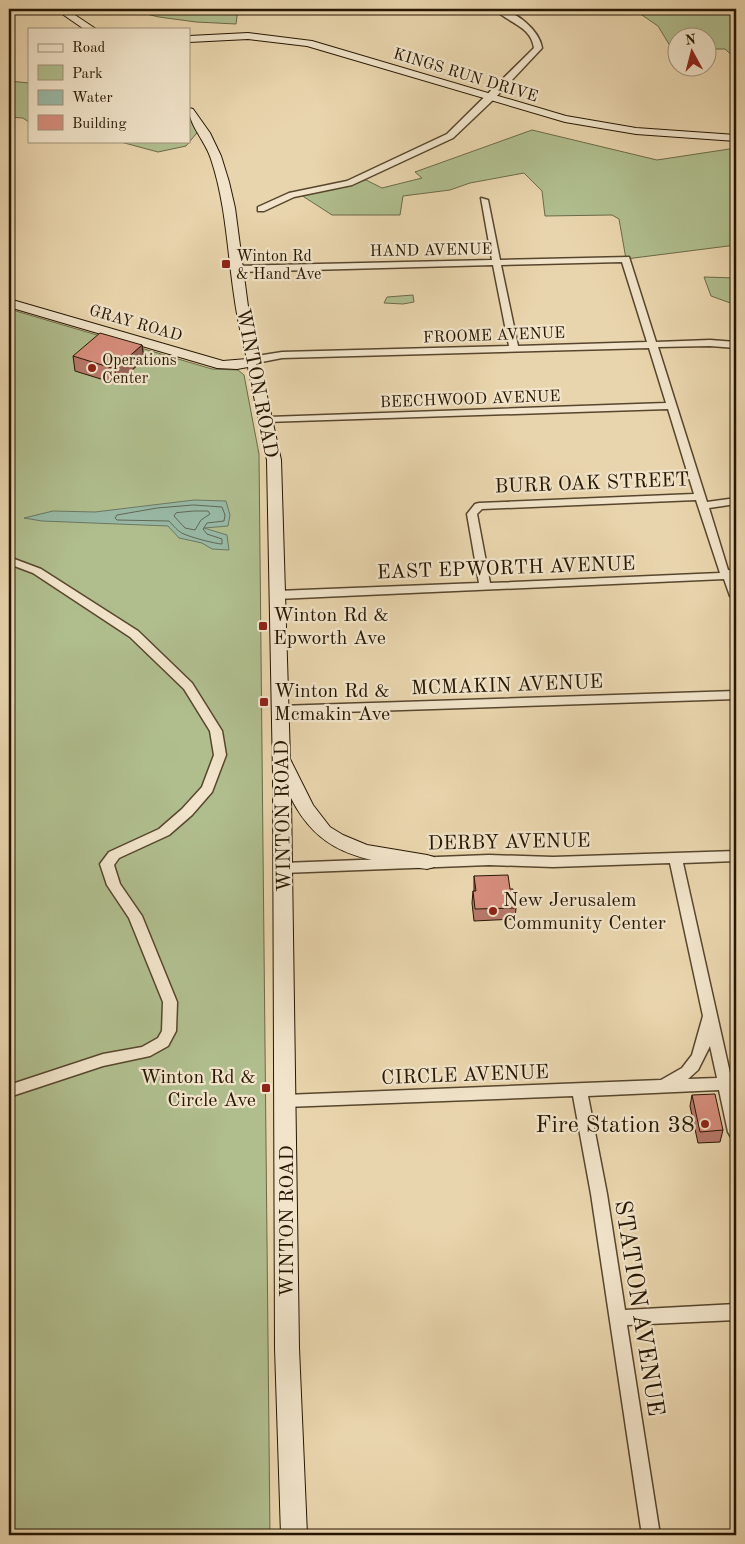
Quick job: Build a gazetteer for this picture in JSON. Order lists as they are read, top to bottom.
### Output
{
  "streets": {
    "main road": ["KINGS RUN DRIVE", "GRAY ROAD", "WINTON ROAD"],
    "street": [
      "HAND AVENUE",
      "FROOME AVENUE",
      "BEECHWOOD AVENUE",
      "BURR OAK STREET",
      "EAST EPWORTH AVENUE",
      "MCMAKIN AVENUE",
      "DERBY AVENUE",
      "CIRCLE AVENUE",
      "STATION AVENUE"
    ]
  },
  "crossings": [
    ["HAND AVENUE", "FROOME AVENUE"],
    ["HAND AVENUE", "WINTON ROAD"],
    ["GRAY ROAD", "FROOME AVENUE"],
    ["GRAY ROAD", "WINTON ROAD"],
    ["FROOME AVENUE", "WINTON ROAD"],
    ["WINTON ROAD", "BEECHWOOD AVENUE"],
    ["WINTON ROAD", "EAST EPWORTH AVENUE"],
    ["WINTON ROAD", "MCMAKIN AVENUE"],
    ["WINTON ROAD", "DERBY AVENUE"],
    ["WINTON ROAD", "CIRCLE AVENUE"],
    ["BURR OAK STREET", "EAST EPWORTH AVENUE"],
    ["DERBY AVENUE", "CIRCLE AVENUE"],
    ["CIRCLE AVENUE", "STATION AVENUE"]
  ],
  "places": {
    "transit": [
      "Winton Rd & Hand Ave",
      "Winton Rd & Epworth Ave",
      "Winton Rd & Mcmakin Ave",
      "Winton Rd & Circle Ave"
    ],
    "other": ["Operations Center", "New Jerusalem Community Center", "Fire Station 38"]
  },
  "legend": [
    "Road",
    "Park",
    "Water",
    "Building"
  ],
  "north": "top"
}
